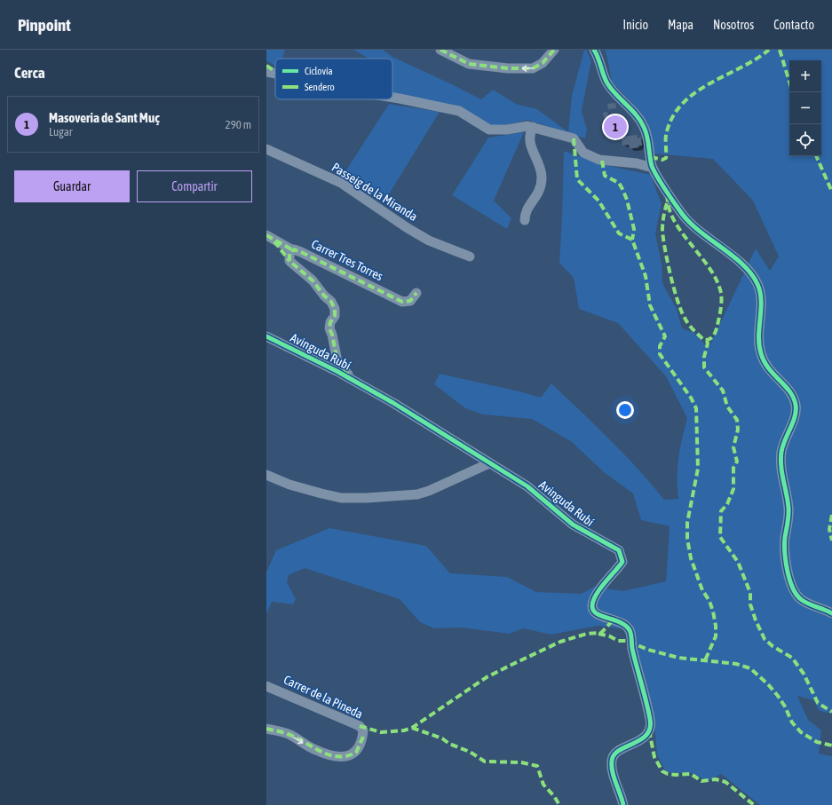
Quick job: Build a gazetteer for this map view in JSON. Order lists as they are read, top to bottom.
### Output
{
  "streets": {
    "street": [
      "Passeig de la Miranda",
      "Carrer Tres Torres",
      "Avinguda Rubí",
      "Carrer de la Pineda"
    ]
  },
  "legend": ["Ciclovía", "Sendero"],
  "page": {
    "header": "Pinpoint",
    "nav": [
      "Inicio",
      "Mapa",
      "Nosotros",
      "Contacto"
    ],
    "heading": "Cerca",
    "map_buttons": ["+", "−"],
    "list": [
      {
        "mark": "1",
        "name": "Masoveria de Sant Muç",
        "note": "Lugar",
        "value": "290 m"
      }
    ],
    "pins": "1",
    "buttons": ["Guardar", "Compartir"]
  }
}
